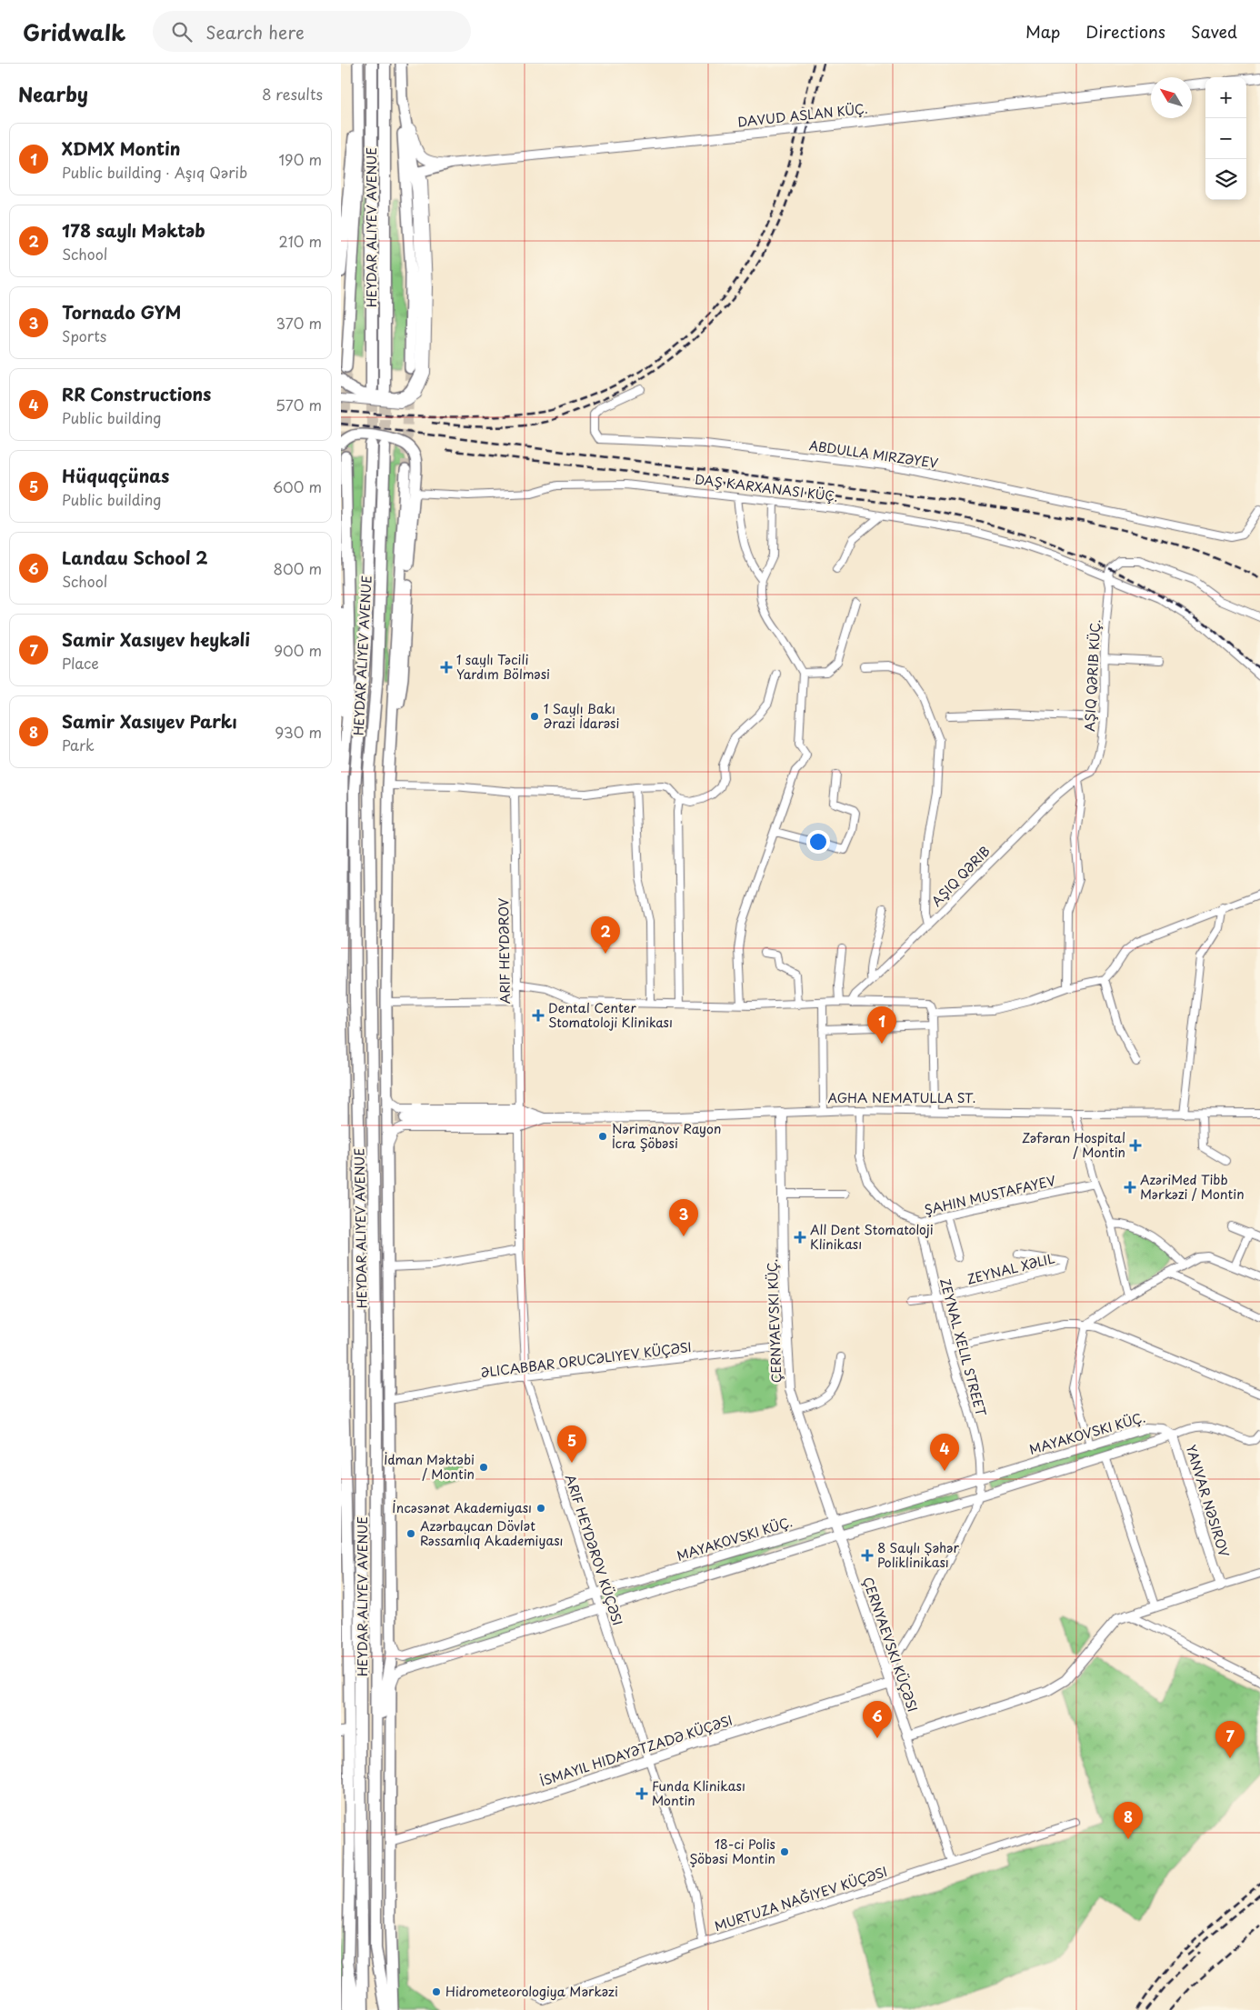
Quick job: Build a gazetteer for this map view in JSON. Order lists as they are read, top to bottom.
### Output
{
  "streets": {
    "highway": ["HEYDAR ALIYEV AVENUE"],
    "street": [
      "DAVUD ASLAN KÜÇ.",
      "ABDULLA MIRZƏYEV",
      "ARIF HEYDƏROV",
      "AGHA NEMATULLA ST.",
      "ŞAHIN MUSTAFAYEV",
      "ZEYNAL XƏLIL",
      "ÇERNYAEVSKI KÜÇ.",
      "ZEYNAL XELIL STREET",
      "ƏLICABBAR ORUCƏLIYEV KÜÇƏSI",
      "MAYAKOVSKI KÜÇ.",
      "YANVAR NƏSIROV",
      "ARIF HEYDƏROV KÜÇƏSI",
      "ÇERNYAEVSKI KÜÇƏSI"
    ]
  },
  "crossings": [
    ["ARIF HEYDƏROV", "AGHA NEMATULLA ST."],
    ["AGHA NEMATULLA ST.", "ŞAHIN MUSTAFAYEV"],
    ["AGHA NEMATULLA ST.", "ÇERNYAEVSKI KÜÇ."],
    ["AGHA NEMATULLA ST.", "ARIF HEYDƏROV KÜÇƏSI"],
    ["ŞAHIN MUSTAFAYEV", "ZEYNAL XELIL STREET"],
    ["ZEYNAL XƏLIL", "ZEYNAL XELIL STREET"],
    ["ÇERNYAEVSKI KÜÇ.", "ƏLICABBAR ORUCƏLIYEV KÜÇƏSI"],
    ["ÇERNYAEVSKI KÜÇ.", "MAYAKOVSKI KÜÇ."],
    ["ÇERNYAEVSKI KÜÇ.", "ÇERNYAEVSKI KÜÇƏSI"],
    ["ZEYNAL XELIL STREET", "MAYAKOVSKI KÜÇ."],
    ["ƏLICABBAR ORUCƏLIYEV KÜÇƏSI", "ARIF HEYDƏROV KÜÇƏSI"],
    ["MAYAKOVSKI KÜÇ.", "YANVAR NƏSIROV"],
    ["MAYAKOVSKI KÜÇ.", "ARIF HEYDƏROV KÜÇƏSI"],
    ["MAYAKOVSKI KÜÇ.", "ÇERNYAEVSKI KÜÇƏSI"]
  ],
  "places": {
    "health": [
      "1 saylı Təcili Yardım Bölməsi",
      "Dental Center Stomatoloji Klinikası",
      "Zəfəran Hospital / Montin",
      "AzəriMed Tibb Mərkəzi / Montin",
      "All Dent Stomatoloji Klinikası",
      "8 Saylı Şəhər Poliklinikası",
      "Funda Klinikası Montin"
    ],
    "other": [
      "1 Saylı Bakı Ərazi İdarəsi",
      "Nərimanov Rayon İcra Şöbəsi",
      "İdman Məktəbi / Montin",
      "İncəsənət Akademiyası",
      "Azərbaycan Dövlət Rəssamlıq Akademiyası",
      "18-ci Polis Şöbəsi Montin",
      "Hidrometeorologiya Mərkəzi"
    ]
  },
  "north": "top left",
  "page": {
    "header": "Gridwalk",
    "search": "Search here",
    "nav": ["Map", "Directions", "Saved"],
    "heading": ["Nearby", "8 results"],
    "map_buttons": ["+", "−"],
    "list": [
      {
        "mark": "1",
        "name": "XDMX Montin",
        "note": "Public building · Aşıq Qərib",
        "value": "190 m"
      },
      {
        "mark": "2",
        "name": "178 saylı Məktəb",
        "note": "School",
        "value": "210 m"
      },
      {
        "mark": "3",
        "name": "Tornado GYM",
        "note": "Sports",
        "value": "370 m"
      },
      {
        "mark": "4",
        "name": "RR Constructions",
        "note": "Public building",
        "value": "570 m"
      },
      {
        "mark": "5",
        "name": "Hüquqçünas",
        "note": "Public building",
        "value": "600 m"
      },
      {
        "mark": "6",
        "name": "Landau School 2",
        "note": "School",
        "value": "800 m"
      },
      {
        "mark": "7",
        "name": "Samir Xasıyev heykəli",
        "note": "Place",
        "value": "900 m"
      },
      {
        "mark": "8",
        "name": "Samir Xasıyev Parkı",
        "note": "Park",
        "value": "930 m"
      }
    ],
    "pins": [
      "2",
      "1",
      "3",
      "5",
      "4",
      "6",
      "7",
      "8"
    ]
  }
}
